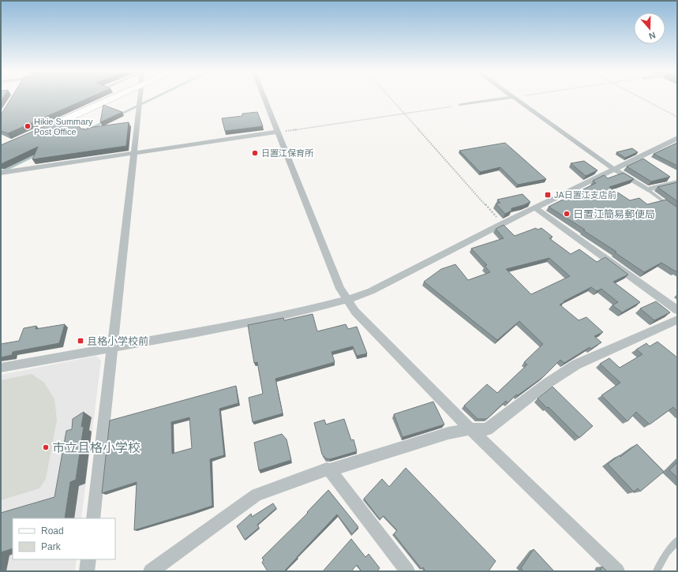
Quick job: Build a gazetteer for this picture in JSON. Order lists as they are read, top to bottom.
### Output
{
  "places": {
    "other": [
      "Hikie Summary Post Office",
      "日置江保育所",
      "日置江簡易郵便局",
      "市立且格小学校"
    ],
    "transit": ["JA日置江支店前", "且格小学校前"]
  },
  "legend": ["Road", "Park"],
  "north": "bottom"
}
